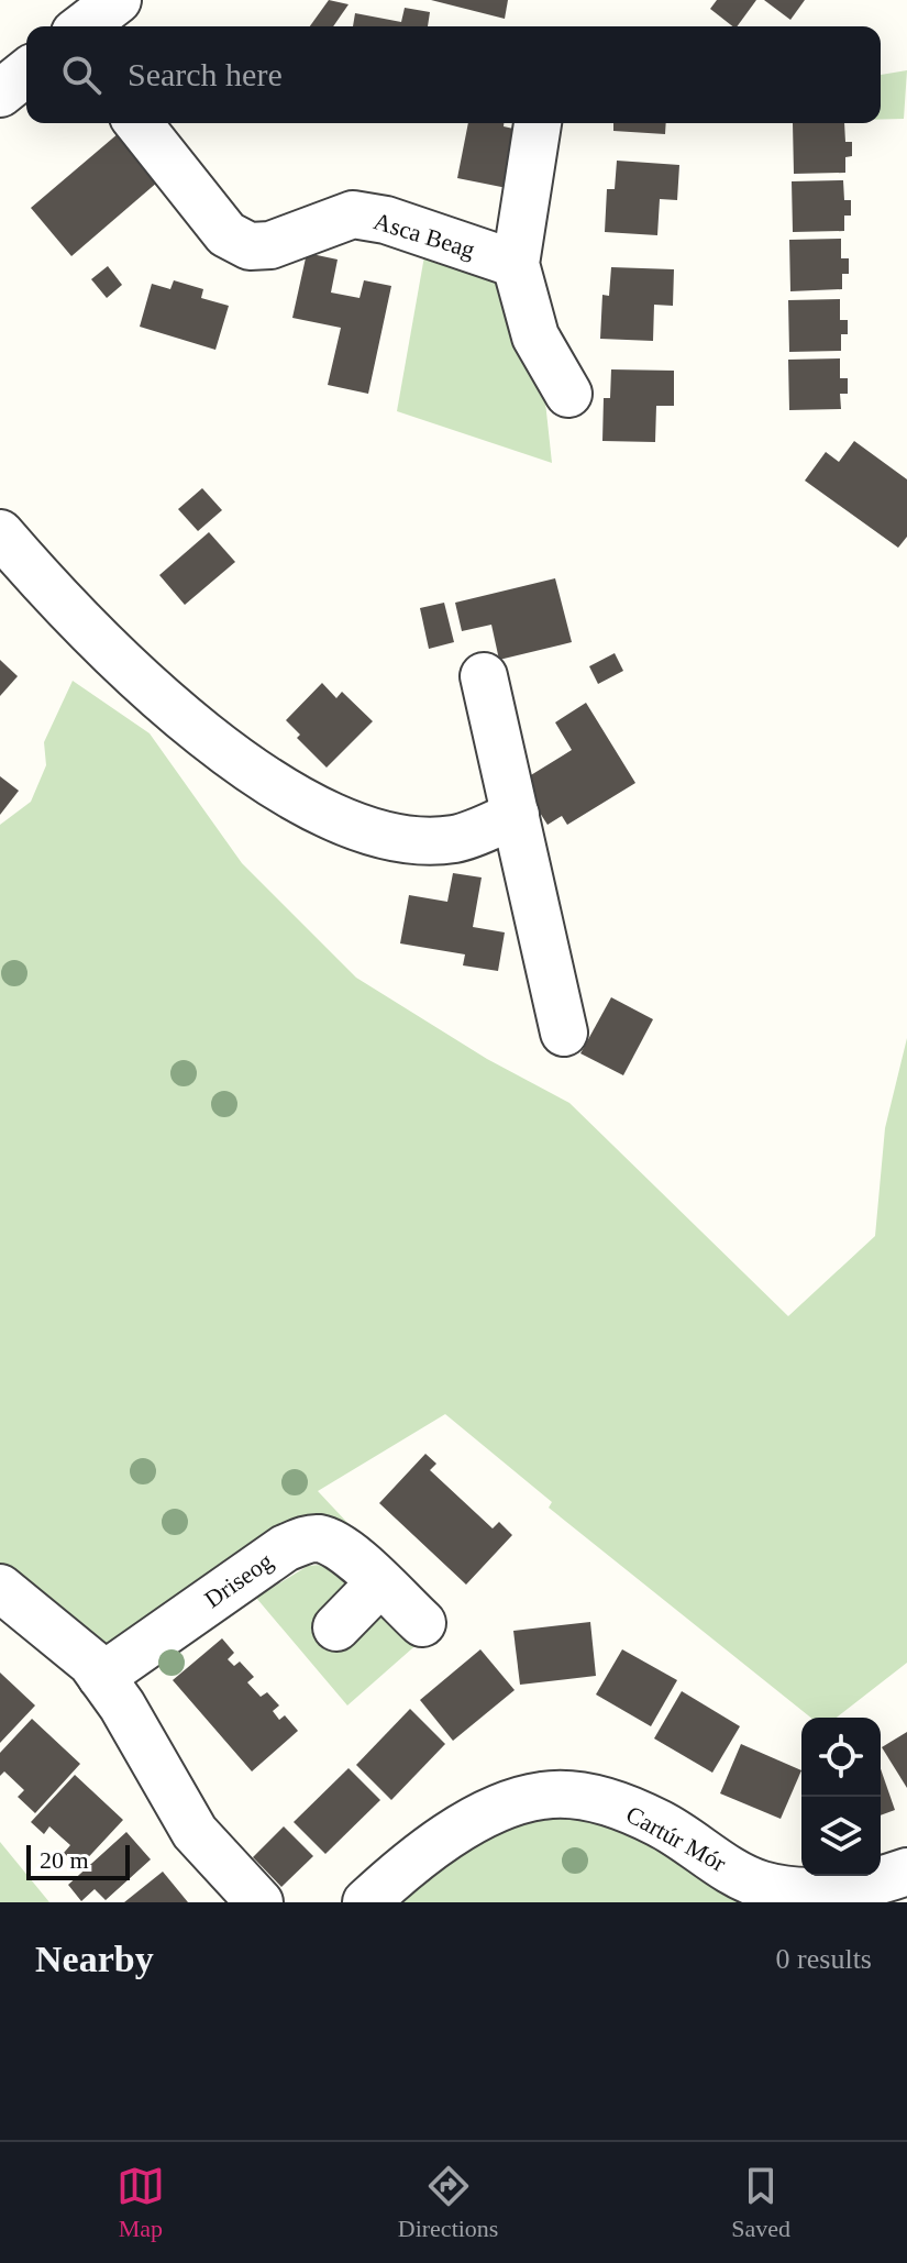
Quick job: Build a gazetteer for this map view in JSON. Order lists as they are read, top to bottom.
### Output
{
  "streets": {
    "street": ["Asca Beag", "Driseog", "Cartúr Mór"]
  },
  "scale_bar": "20 m",
  "page": {
    "search": "Search here",
    "scale": "20 m",
    "heading": ["Nearby", "0 results"],
    "nav": ["Map", "Directions", "Saved"]
  }
}
